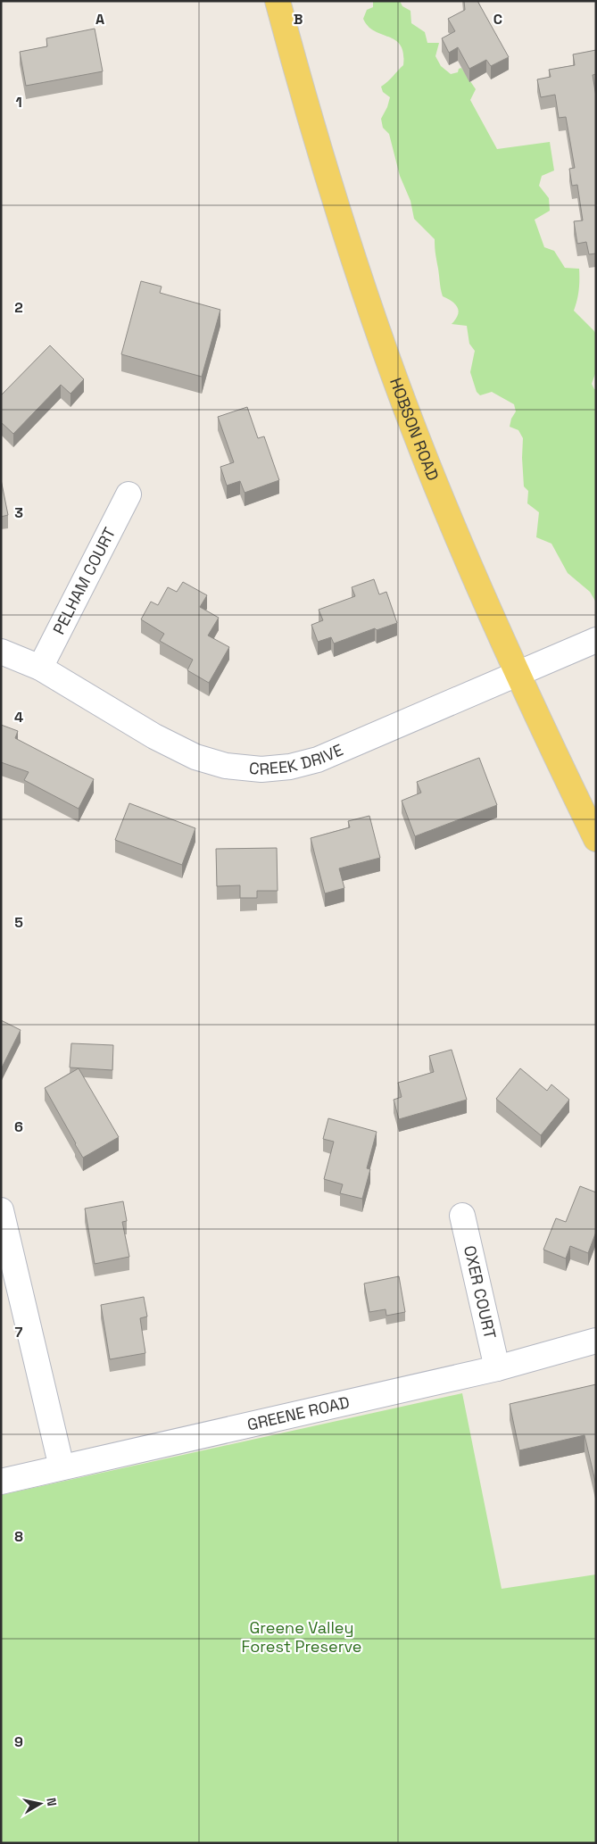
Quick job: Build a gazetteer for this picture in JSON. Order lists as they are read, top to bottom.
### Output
{
  "streets": {
    "main road": ["HOBSON ROAD"],
    "street": [
      "PELHAM COURT",
      "CREEK DRIVE",
      "OXER COURT",
      "GREENE ROAD"
    ]
  },
  "crossings": [
    ["HOBSON ROAD", "CREEK DRIVE"],
    ["PELHAM COURT", "CREEK DRIVE"],
    ["OXER COURT", "GREENE ROAD"]
  ],
  "parks": ["Greene Valley Forest Preserve"],
  "north": "right",
  "grid": {
    "columns": ["A", "B", "C"],
    "rows": [
      "1",
      "2",
      "3",
      "4",
      "5",
      "6",
      "7",
      "8",
      "9"
    ]
  }
}
